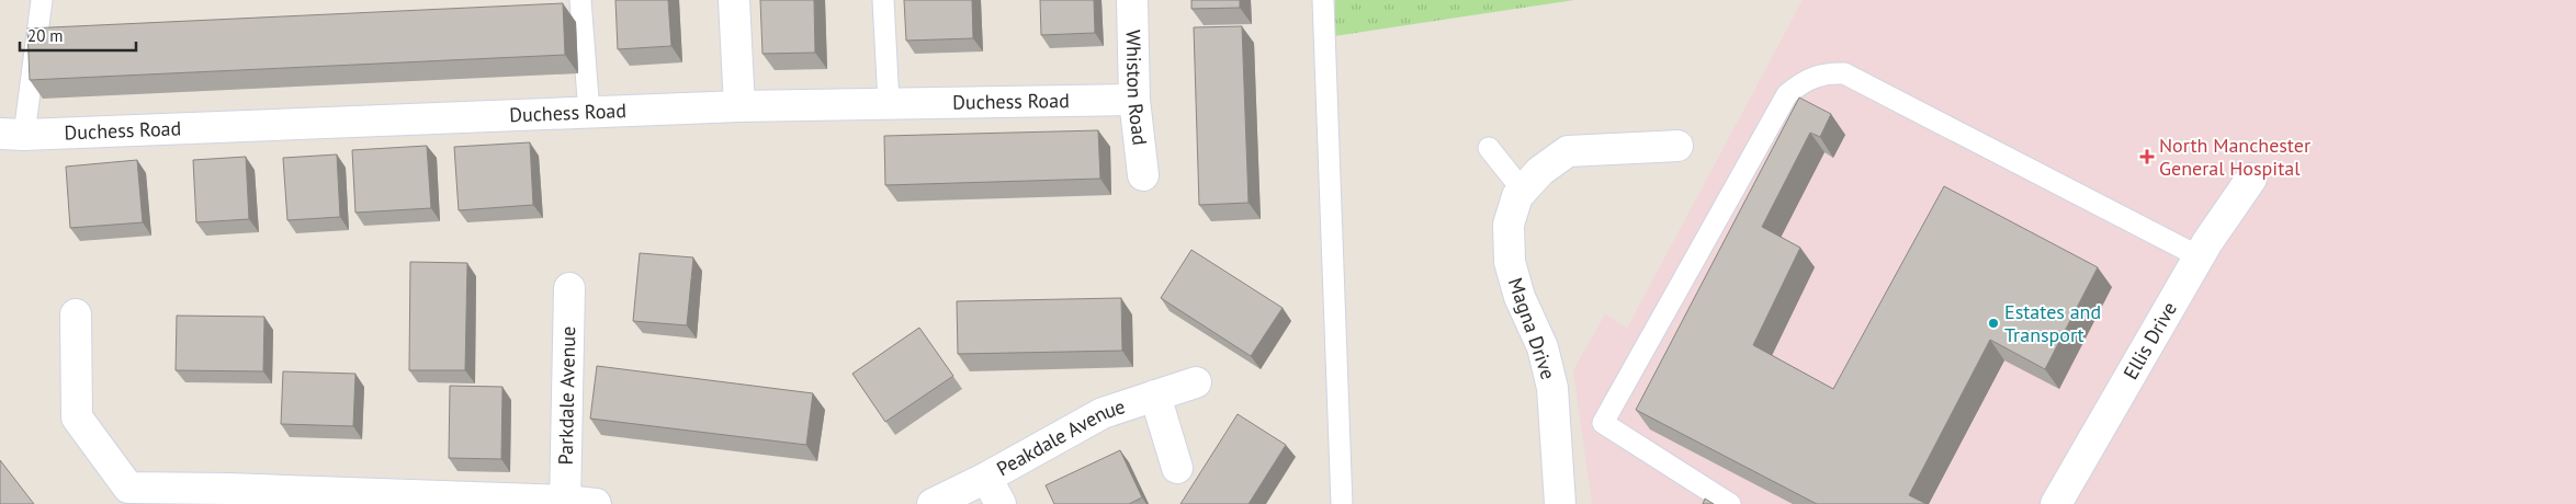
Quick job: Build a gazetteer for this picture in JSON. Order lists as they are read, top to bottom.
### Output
{
  "streets": {
    "street": [
      "Whiston Road",
      "Duchess Road",
      "Magna Drive",
      "Ellis Drive",
      "Parkdale Avenue",
      "Peakdale Avenue"
    ]
  },
  "crossings": [
    ["Whiston Road", "Duchess Road"]
  ],
  "places": {
    "health": ["North Manchester General Hospital"],
    "other": ["Estates and Transport"]
  },
  "scale_bar": "20 m"
}
